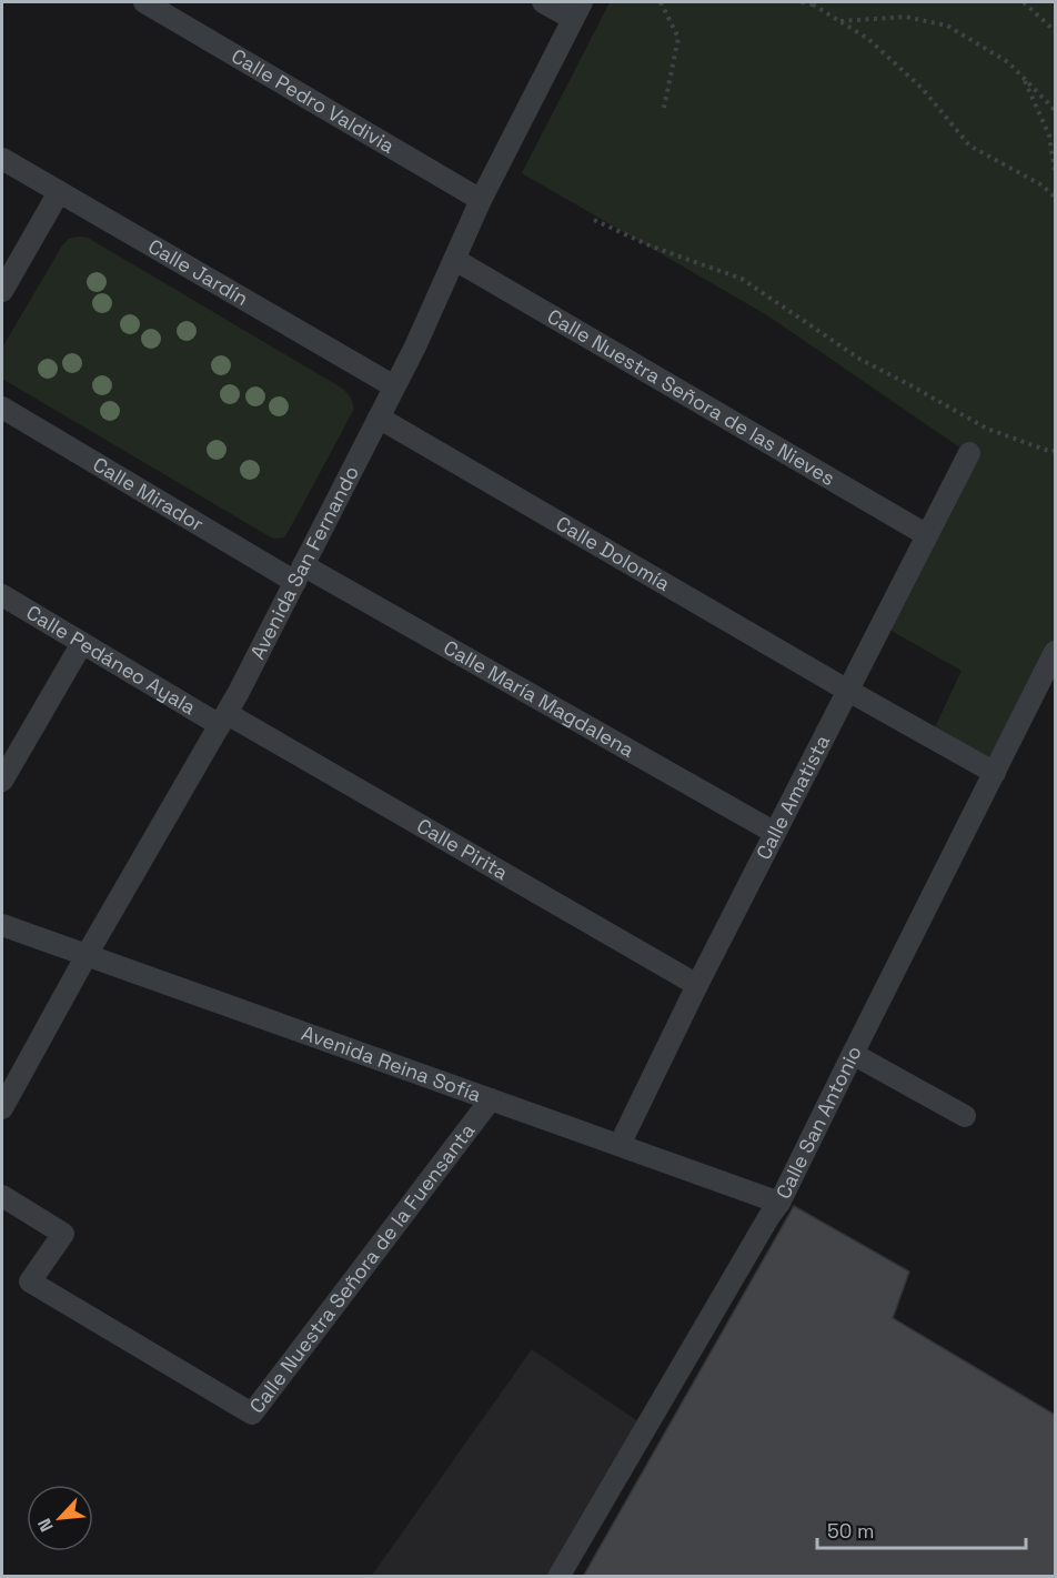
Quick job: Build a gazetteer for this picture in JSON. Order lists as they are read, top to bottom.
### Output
{
  "streets": {
    "street": [
      "Calle Pedro Valdivia",
      "Calle Jardín",
      "Calle Nuestra Señora de las Nieves",
      "Calle Mirador",
      "Calle Dolomía",
      "Avenida San Fernando",
      "Calle Pedáneo Ayala",
      "Calle María Magdalena",
      "Calle Amatista",
      "Calle Pirita",
      "Avenida Reina Sofía",
      "Calle San Antonio",
      "Calle Nuestra Señora de la Fuensanta"
    ]
  },
  "crossings": [
    ["Calle Pedro Valdivia", "Avenida San Fernando"],
    ["Calle Jardín", "Avenida San Fernando"],
    ["Calle Nuestra Señora de las Nieves", "Avenida San Fernando"],
    ["Calle Nuestra Señora de las Nieves", "Calle Amatista"],
    ["Calle Mirador", "Avenida San Fernando"],
    ["Calle Mirador", "Calle María Magdalena"],
    ["Calle Dolomía", "Avenida San Fernando"],
    ["Calle Dolomía", "Calle Amatista"],
    ["Calle Dolomía", "Calle San Antonio"],
    ["Avenida San Fernando", "Calle Pedáneo Ayala"],
    ["Avenida San Fernando", "Calle María Magdalena"],
    ["Avenida San Fernando", "Calle Pirita"],
    ["Avenida San Fernando", "Avenida Reina Sofía"],
    ["Calle Pedáneo Ayala", "Calle Pirita"],
    ["Calle María Magdalena", "Calle Amatista"],
    ["Calle Amatista", "Calle Pirita"],
    ["Calle Amatista", "Avenida Reina Sofía"],
    ["Avenida Reina Sofía", "Calle San Antonio"],
    ["Avenida Reina Sofía", "Calle Nuestra Señora de la Fuensanta"]
  ],
  "scale_bar": "50 m",
  "north": "bottom left"
}
